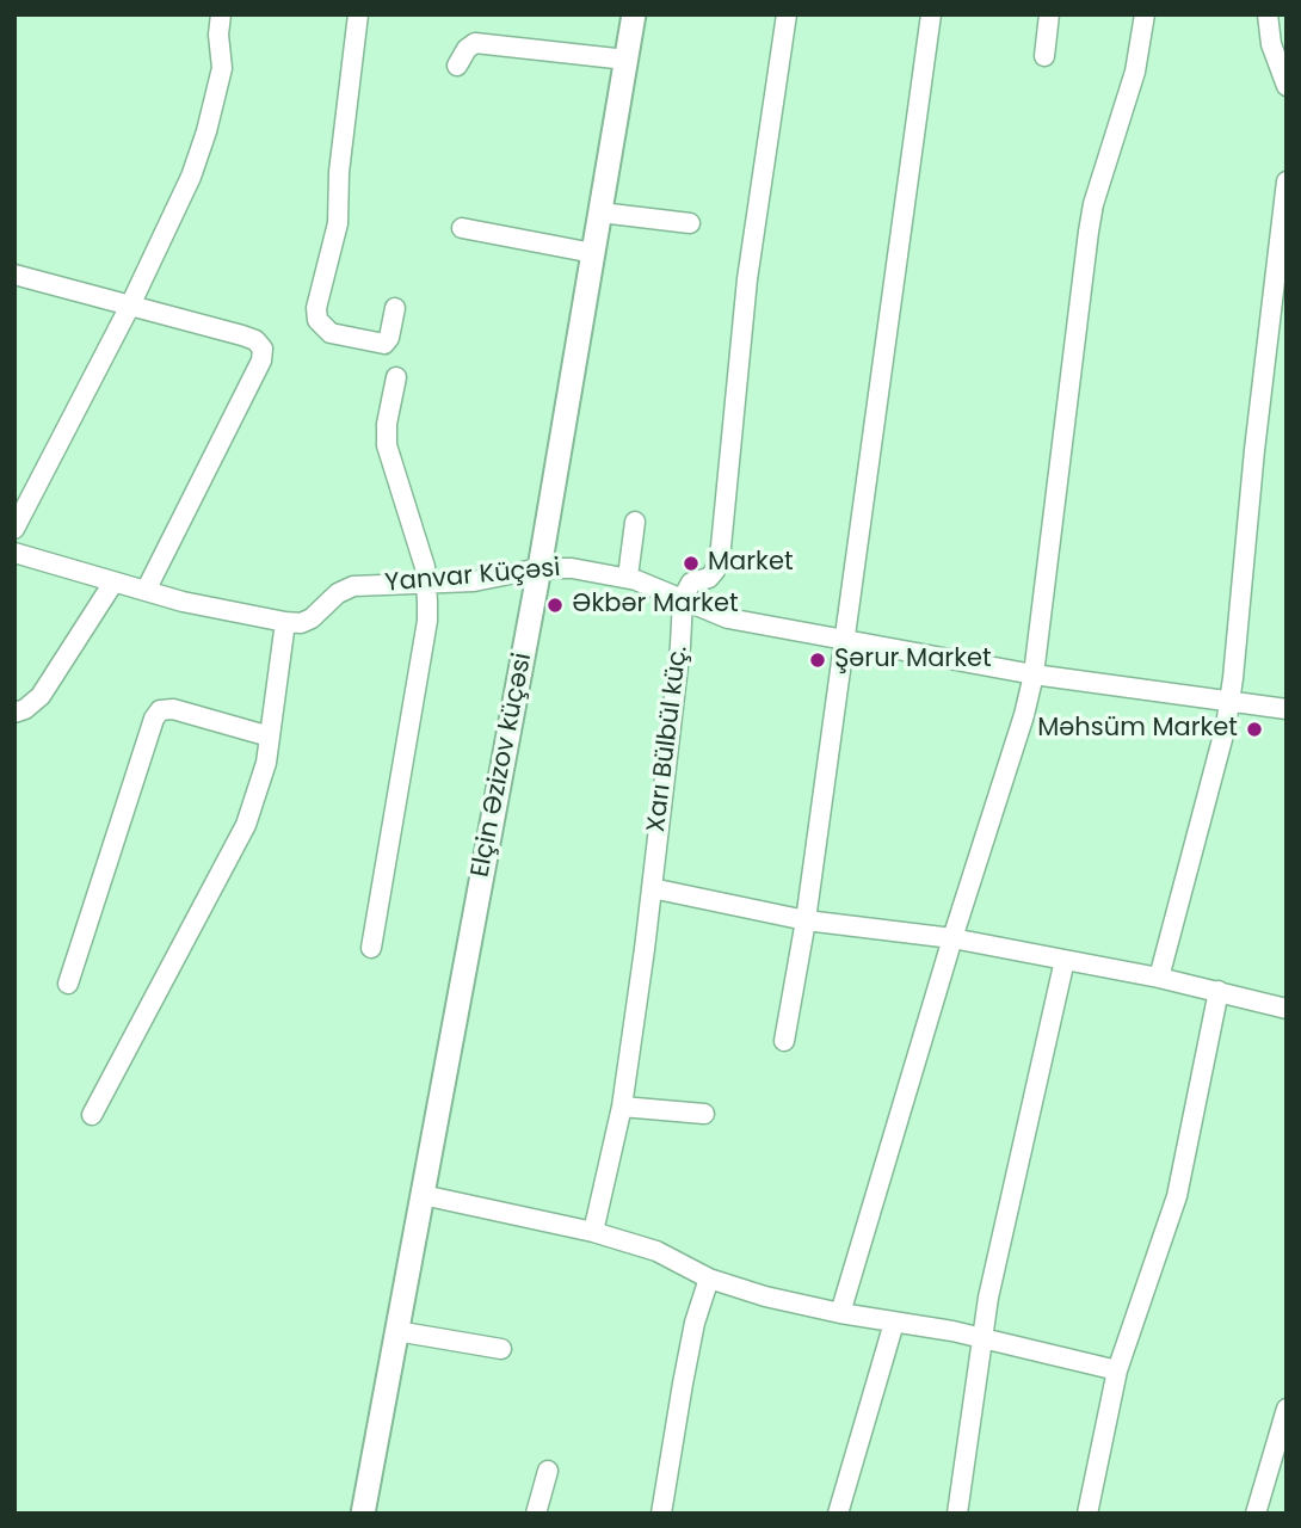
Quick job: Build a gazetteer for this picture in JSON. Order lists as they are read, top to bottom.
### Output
{
  "streets": {
    "street": ["Yanvar Küçəsi", "Xarı Bülbül küç.", "Elçin Əzizov küçəsi"]
  },
  "crossings": [
    ["Yanvar Küçəsi", "Xarı Bülbül küç."],
    ["Yanvar Küçəsi", "Elçin Əzizov küçəsi"]
  ],
  "places": [
    "Market",
    "Əkbər Market",
    "Şərur Market",
    "Məhsüm Market"
  ]
}
